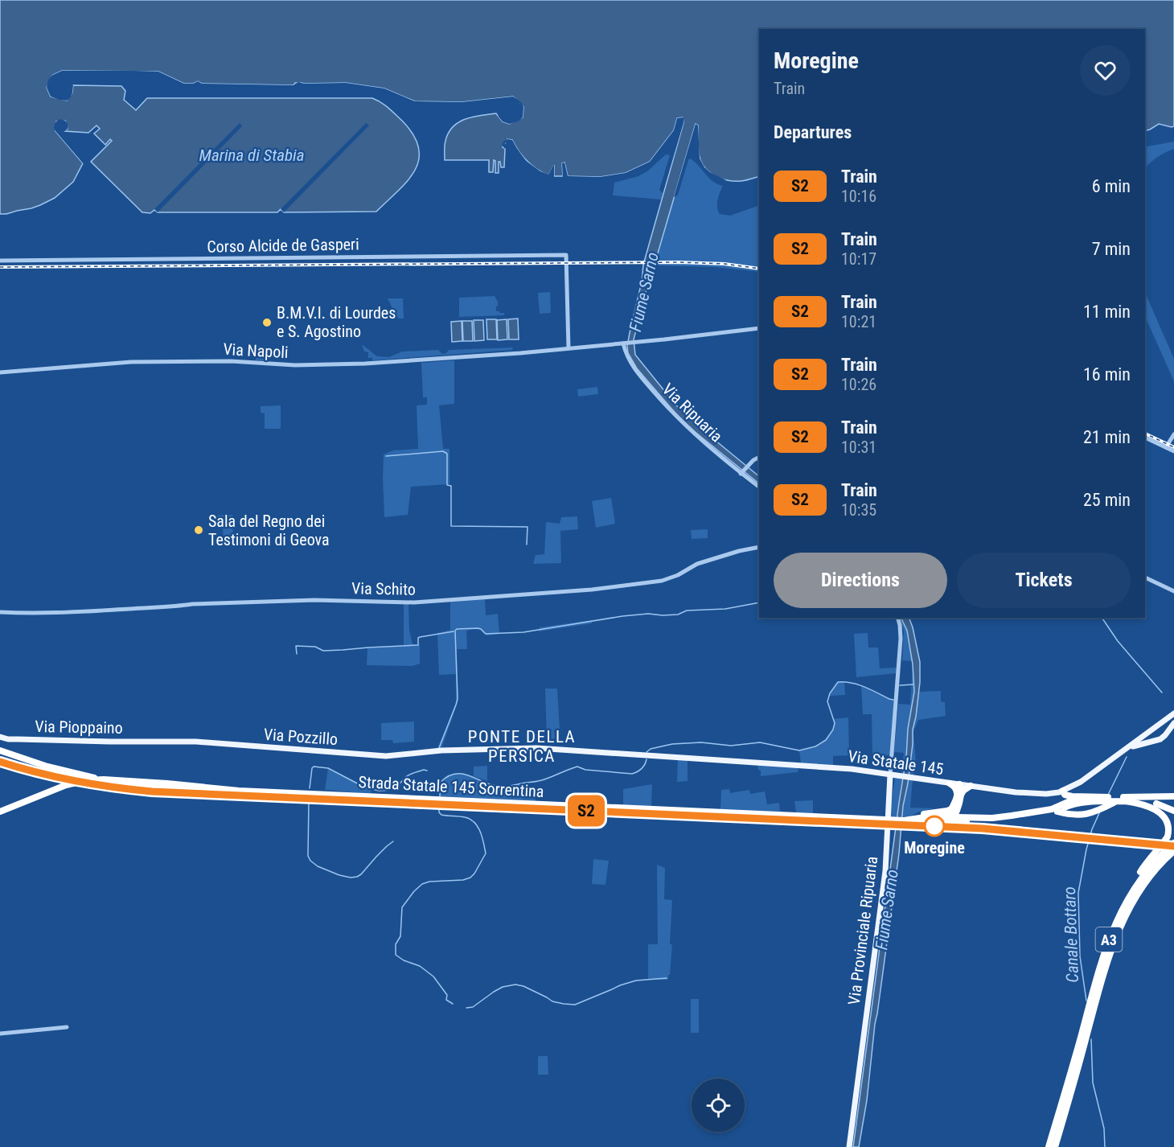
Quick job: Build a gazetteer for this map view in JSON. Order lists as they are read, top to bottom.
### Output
{
  "streets": {
    "highway": ["Strada Statale 145 Sorrentina", "A3"],
    "main road": [
      "Via Pioppaino",
      "Via Pozzillo",
      "Via Statale 145",
      "Via Provinciale Ripuaria"
    ],
    "street": [
      "Corso Alcide de Gasperi",
      "Via Napoli",
      "Via Ripuaria",
      "Via Schito"
    ]
  },
  "crossings": [
    ["Corso Alcide de Gasperi", "Via Napoli"],
    ["Via Napoli", "Via Ripuaria"],
    ["Via Pioppaino", "Via Pozzillo"],
    ["Via Pozzillo", "Via Statale 145"],
    ["Via Statale 145", "Via Provinciale Ripuaria"],
    ["Strada Statale 145 Sorrentina", "Via Provinciale Ripuaria"]
  ],
  "districts": ["PONTE DELLA PERSICA"],
  "water": ["Marina di Stabia", "Fiume Sarno", "Canale Bottaro"],
  "places": ["B.M.V.I. di Lourdes e S. Agostino", "Sala del Regno dei Testimoni di Geova", "Moregine"],
  "page": {
    "on_map": "S2",
    "heading": [
      ["Moregine", "Train"],
      "Departures"
    ],
    "list": [
      {
        "mark": "S2",
        "name": "Train",
        "note": "10:16",
        "value": "6 min"
      },
      {
        "mark": "S2",
        "name": "Train",
        "note": "10:17",
        "value": "7 min"
      },
      {
        "mark": "S2",
        "name": "Train",
        "note": "10:21",
        "value": "11 min"
      },
      {
        "mark": "S2",
        "name": "Train",
        "note": "10:26",
        "value": "16 min"
      },
      {
        "mark": "S2",
        "name": "Train",
        "note": "10:31",
        "value": "21 min"
      },
      {
        "mark": "S2",
        "name": "Train",
        "note": "10:35",
        "value": "25 min"
      }
    ],
    "buttons": ["Directions", "Tickets"]
  }
}
